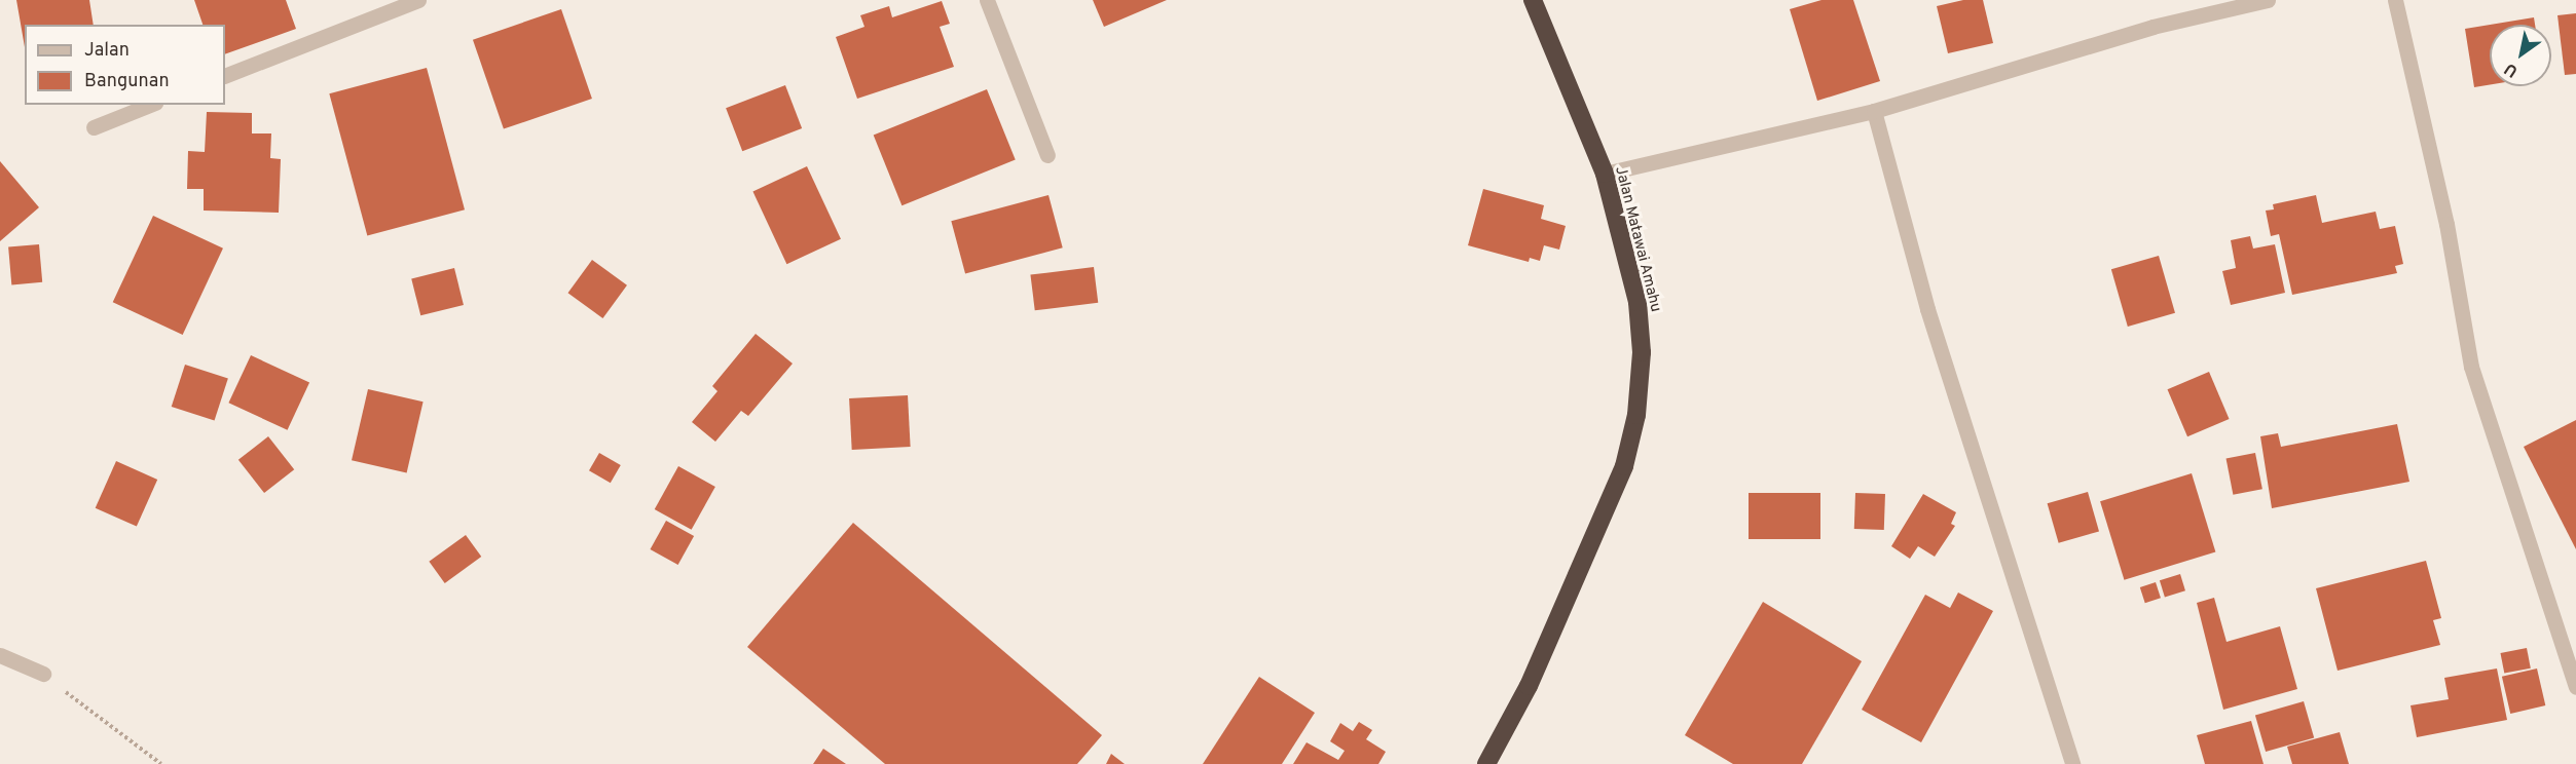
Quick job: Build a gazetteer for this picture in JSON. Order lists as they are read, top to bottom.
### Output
{
  "streets": {
    "highway": ["Jalan Matawai Amahu"]
  },
  "legend": ["Jalan", "Bangunan"],
  "north": "bottom left"
}
